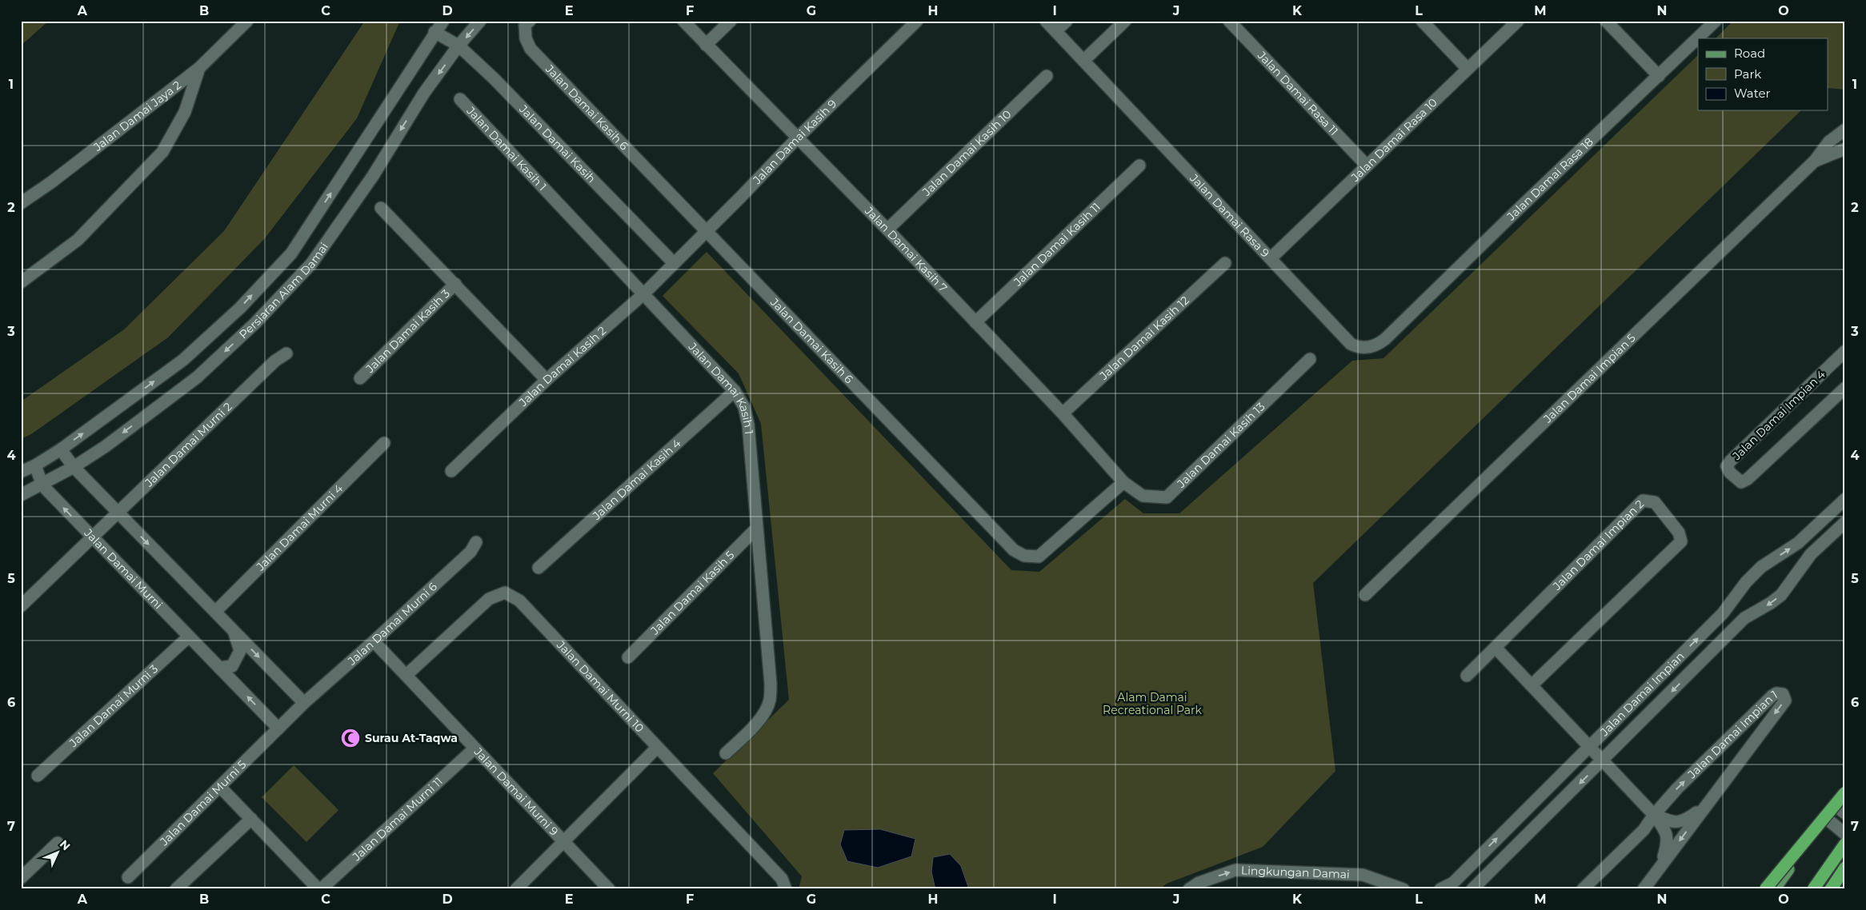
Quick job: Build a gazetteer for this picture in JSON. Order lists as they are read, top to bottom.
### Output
{
  "streets": {
    "street": [
      "Jalan Damai Rasa 11",
      "Jalan Damai Kasih 6",
      "Jalan Damai Jaya 2",
      "Jalan Damai Rasa 10",
      "Jalan Damai Kasih 9",
      "Jalan Damai Kasih",
      "Jalan Damai Kasih 1",
      "Jalan Damai Kasih 10",
      "Jalan Damai Rasa 18",
      "Jalan Damai Rasa 9",
      "Jalan Damai Kasih 11",
      "Jalan Damai Kasih 7",
      "Persiaran Alam Damai",
      "Jalan Damai Kasih 3",
      "Jalan Damai Kasih 12",
      "Jalan Damai Kasih 2",
      "Jalan Damai Impian 5",
      "Jalan Damai Impian 4",
      "Jalan Damai Murni 2",
      "Jalan Damai Kasih 13",
      "Jalan Damai Kasih 4",
      "Jalan Damai Murni 4",
      "Jalan Damai Impian 2",
      "Jalan Damai Murni",
      "Jalan Damai Kasih 5",
      "Jalan Damai Murni 6",
      "Jalan Damai Murni 10",
      "Jalan Damai Impian",
      "Jalan Damai Murni 3",
      "Jalan Damai Impian 1",
      "Jalan Damai Murni 9",
      "Jalan Damai Murni 5",
      "Jalan Damai Murni 11",
      "Lingkungan Damai"
    ]
  },
  "crossings": [
    ["Jalan Damai Rasa 11", "Jalan Damai Rasa 10"],
    ["Jalan Damai Kasih 6", "Jalan Damai Kasih 9"],
    ["Jalan Damai Kasih 6", "Jalan Damai Kasih 7"],
    ["Jalan Damai Kasih 6", "Jalan Damai Kasih 13"],
    ["Jalan Damai Rasa 10", "Jalan Damai Rasa 9"],
    ["Jalan Damai Kasih 9", "Jalan Damai Kasih"],
    ["Jalan Damai Kasih 9", "Jalan Damai Kasih 7"],
    ["Jalan Damai Kasih 9", "Jalan Damai Kasih 2"],
    ["Jalan Damai Kasih", "Persiaran Alam Damai"],
    ["Jalan Damai Kasih", "Jalan Damai Kasih 2"],
    ["Jalan Damai Kasih 1", "Jalan Damai Kasih 2"],
    ["Jalan Damai Kasih 1", "Jalan Damai Kasih 4"],
    ["Jalan Damai Kasih 1", "Jalan Damai Kasih 5"],
    ["Jalan Damai Kasih 10", "Jalan Damai Kasih 7"],
    ["Jalan Damai Rasa 18", "Jalan Damai Rasa 9"],
    ["Jalan Damai Kasih 11", "Jalan Damai Kasih 7"],
    ["Jalan Damai Kasih 7", "Jalan Damai Kasih 12"],
    ["Jalan Damai Kasih 7", "Jalan Damai Kasih 13"],
    ["Persiaran Alam Damai", "Jalan Damai Murni"],
    ["Jalan Damai Murni 2", "Jalan Damai Murni"],
    ["Jalan Damai Murni", "Jalan Damai Murni 6"],
    ["Jalan Damai Murni", "Jalan Damai Murni 3"],
    ["Jalan Damai Murni", "Jalan Damai Murni 5"],
    ["Jalan Damai Murni 6", "Jalan Damai Murni 9"],
    ["Jalan Damai Murni 6", "Jalan Damai Murni 5"],
    ["Jalan Damai Murni 10", "Jalan Damai Murni 9"],
    ["Jalan Damai Murni 9", "Jalan Damai Murni 11"]
  ],
  "one_way": ["Lingkungan Damai"],
  "parks": ["Alam Damai Recreational Park"],
  "places": {
    "mosque": ["Surau At-Taqwa"]
  },
  "legend": ["Road", "Park", "Water"],
  "north": "top right",
  "grid": {
    "columns": [
      "A",
      "B",
      "C",
      "D",
      "E",
      "F",
      "G",
      "H",
      "I",
      "J",
      "K",
      "L",
      "M",
      "N",
      "O"
    ],
    "rows": [
      "1",
      "2",
      "3",
      "4",
      "5",
      "6",
      "7"
    ]
  }
}
